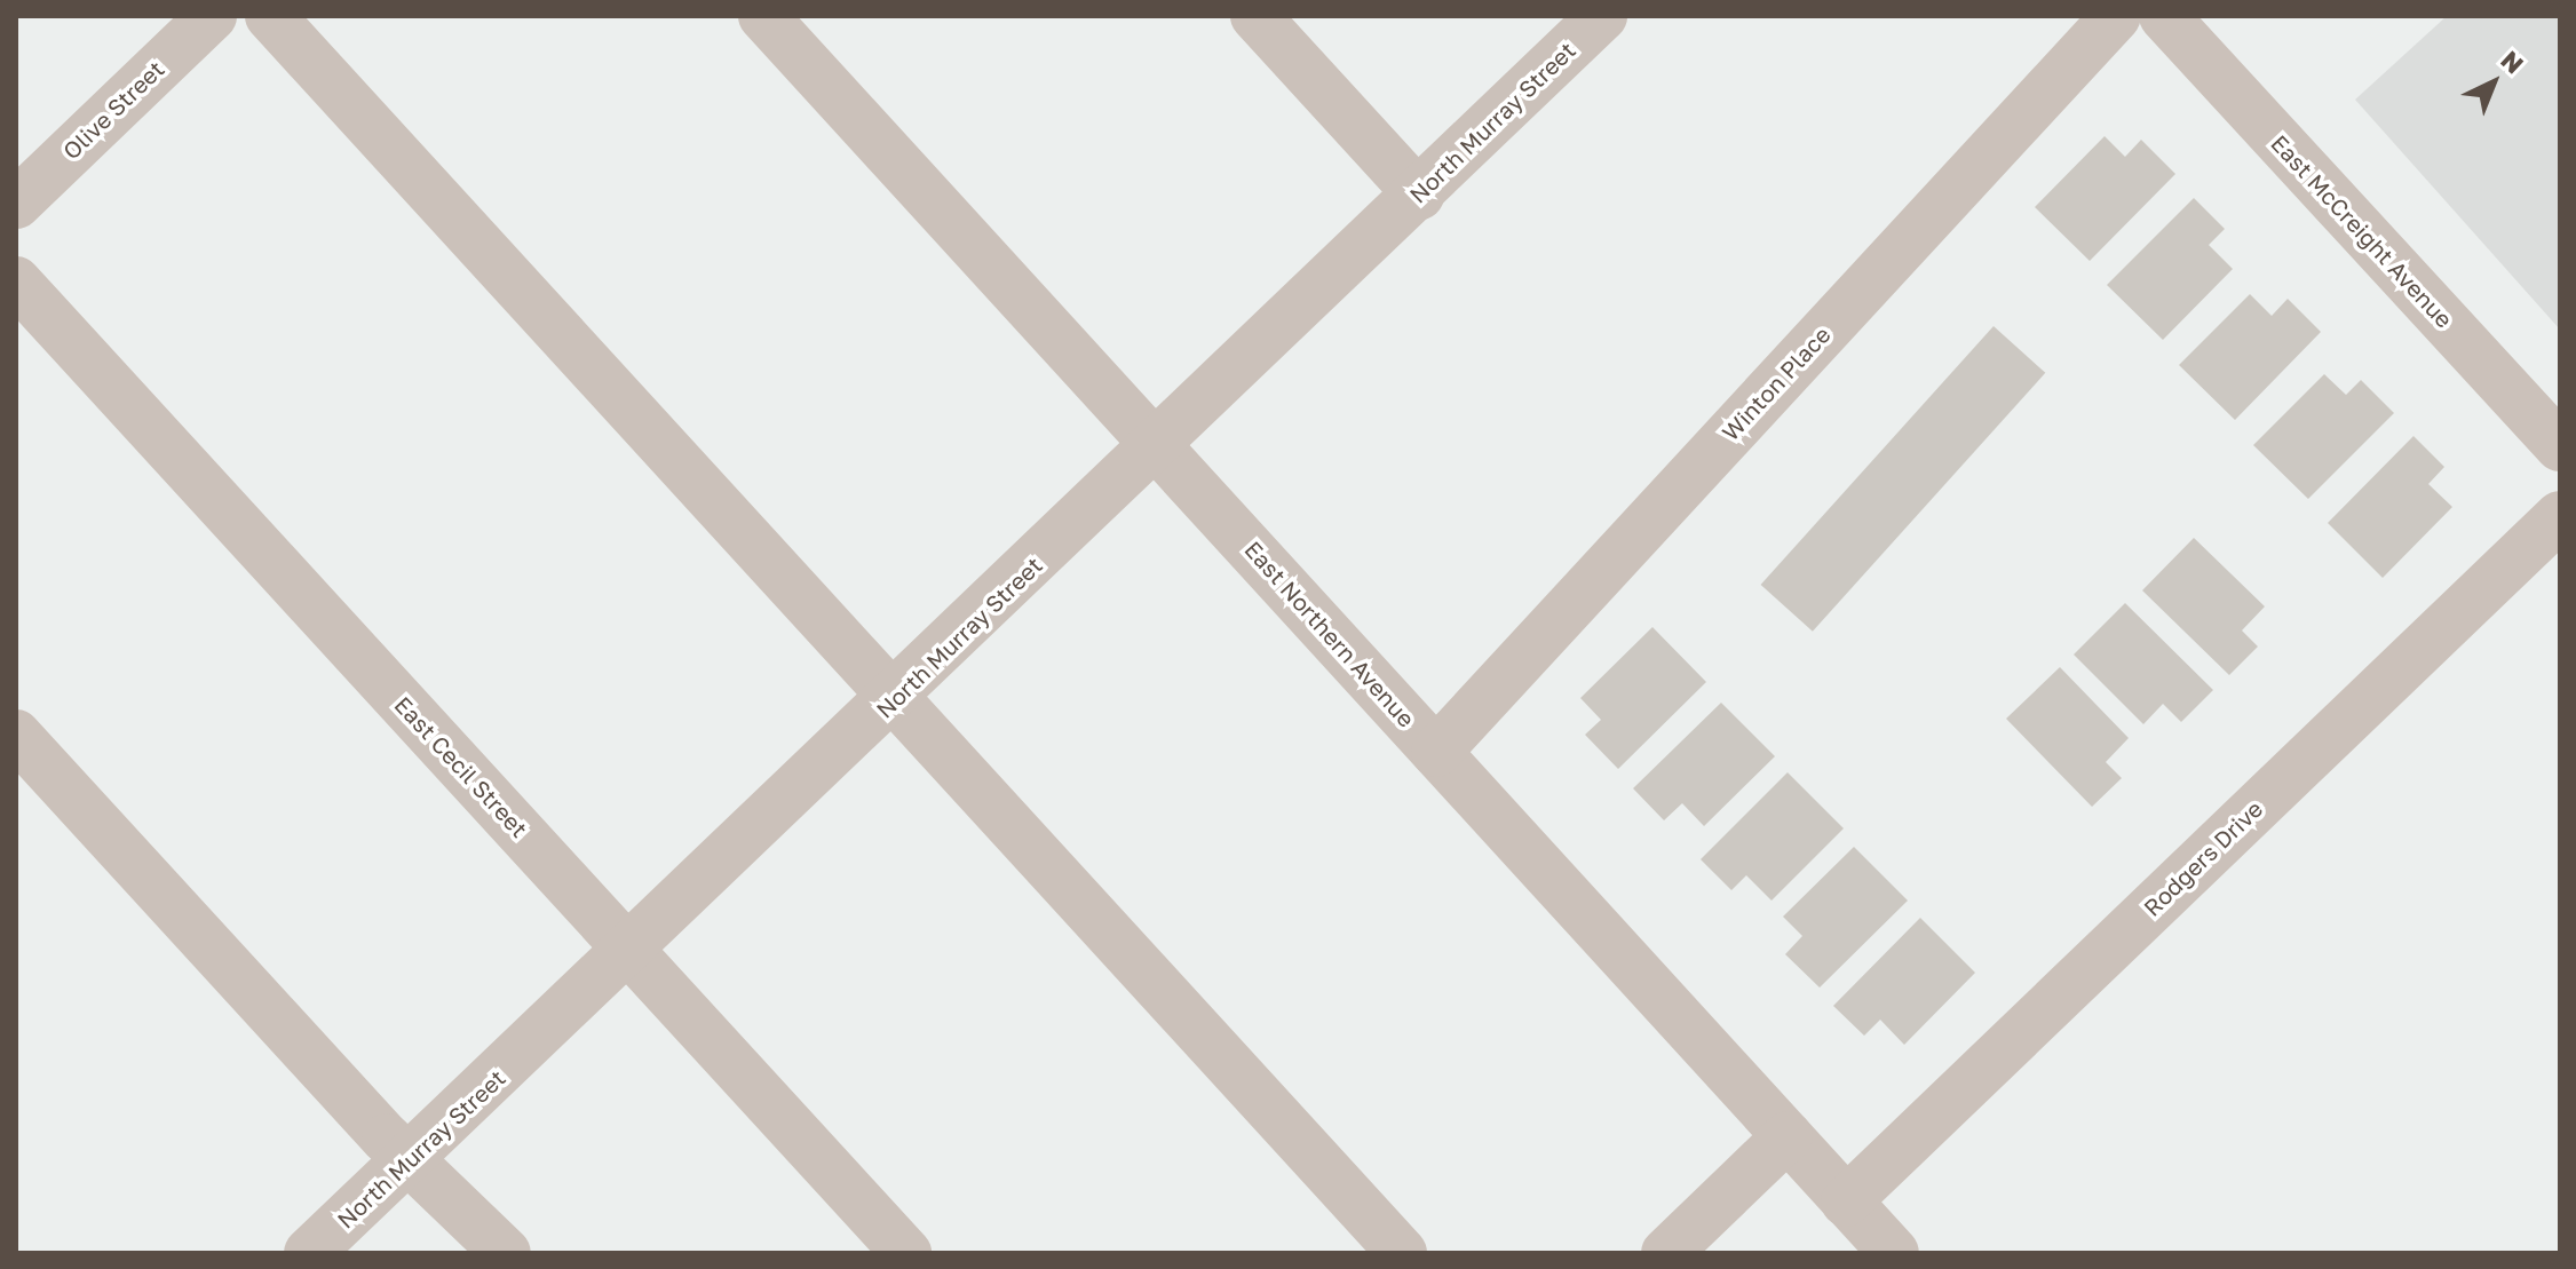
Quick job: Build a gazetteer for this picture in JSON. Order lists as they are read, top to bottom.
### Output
{
  "streets": {
    "street": [
      "Olive Street",
      "North Murray Street",
      "East McCreight Avenue",
      "Winton Place",
      "East Northern Avenue",
      "East Cecil Street",
      "Rodgers Drive"
    ]
  },
  "crossings": [
    ["North Murray Street", "East Northern Avenue"],
    ["North Murray Street", "East Cecil Street"],
    ["Winton Place", "East Northern Avenue"],
    ["East Northern Avenue", "Rodgers Drive"]
  ],
  "north": "top right"
}
